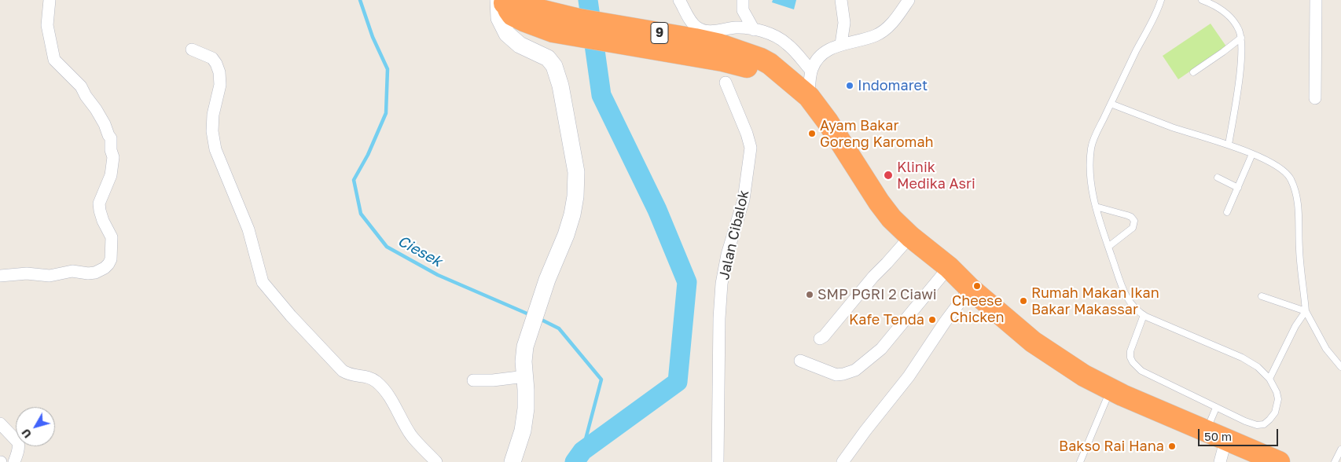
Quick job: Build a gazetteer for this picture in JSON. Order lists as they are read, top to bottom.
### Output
{
  "streets": {
    "highway": ["9"],
    "street": ["Jalan Cibalok"]
  },
  "water": ["Ciesek"],
  "places": [
    "Indomaret",
    "Ayam Bakar Goreng Karomah",
    "Klinik Medika Asri",
    "Cheese Chicken",
    "SMP PGRI 2 Ciawi",
    "Rumah Makan Ikan Bakar Makassar",
    "Kafe Tenda",
    "Bakso Rai Hana"
  ],
  "scale_bar": "50 m",
  "north": "bottom left"
}
